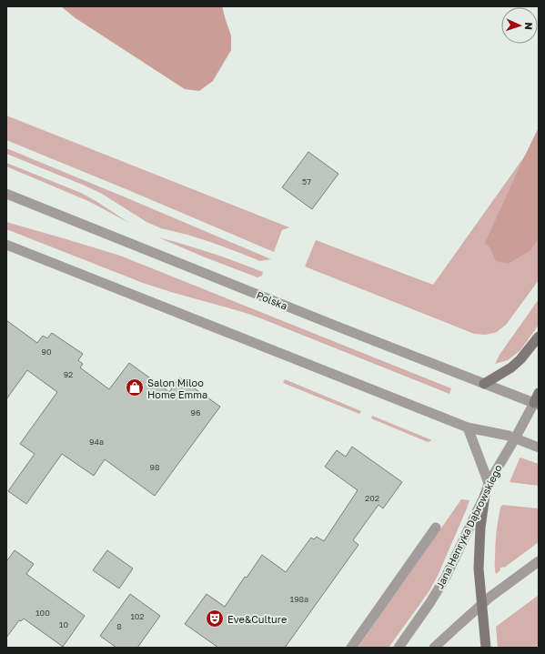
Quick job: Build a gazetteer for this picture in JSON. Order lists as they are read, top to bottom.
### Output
{
  "streets": {
    "street": ["Polska", "Jana Henryka Dąbrowskiego"]
  },
  "crossings": [
    ["Polska", "Jana Henryka Dąbrowskiego"]
  ],
  "places": {
    "shop": ["Salon Miloo Home Emma"],
    "theatre": ["Eve&Culture"]
  },
  "house_numbers": [
    "57",
    "90",
    "92",
    "96",
    "94a",
    "98",
    "202",
    "198a",
    "100",
    "102",
    "10",
    "8"
  ],
  "north": "right"
}
